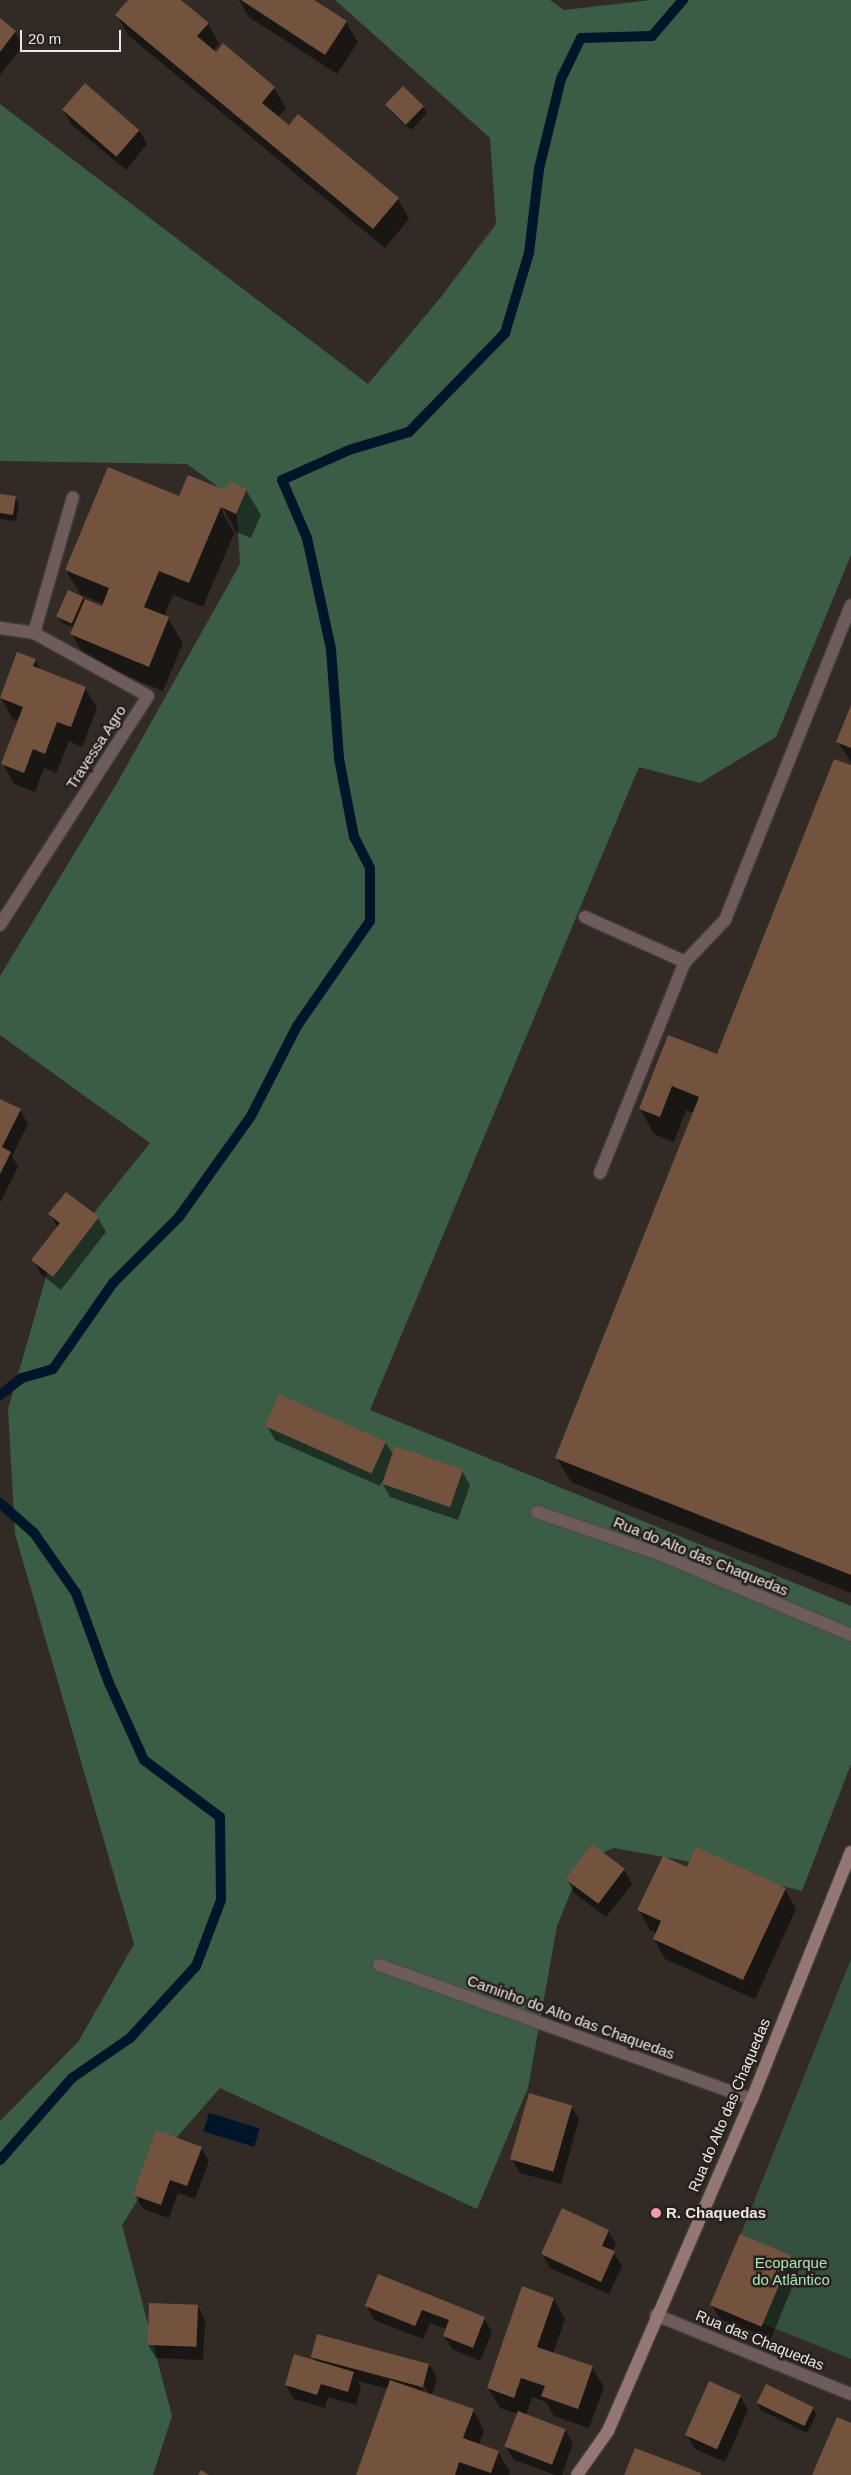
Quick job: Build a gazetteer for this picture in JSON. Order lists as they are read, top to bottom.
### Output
{
  "streets": {
    "street": [
      "Travessa Agro",
      "Rua do Alto das Chaquedas",
      "Caminho do Alto das Chaquedas",
      "Rua das Chaquedas"
    ]
  },
  "crossings": [
    ["Rua do Alto das Chaquedas", "Caminho do Alto das Chaquedas"],
    ["Rua do Alto das Chaquedas", "Rua das Chaquedas"]
  ],
  "parks": ["Ecoparque do Atlântico"],
  "places": ["R. Chaquedas"],
  "scale_bar": "20 m"
}
